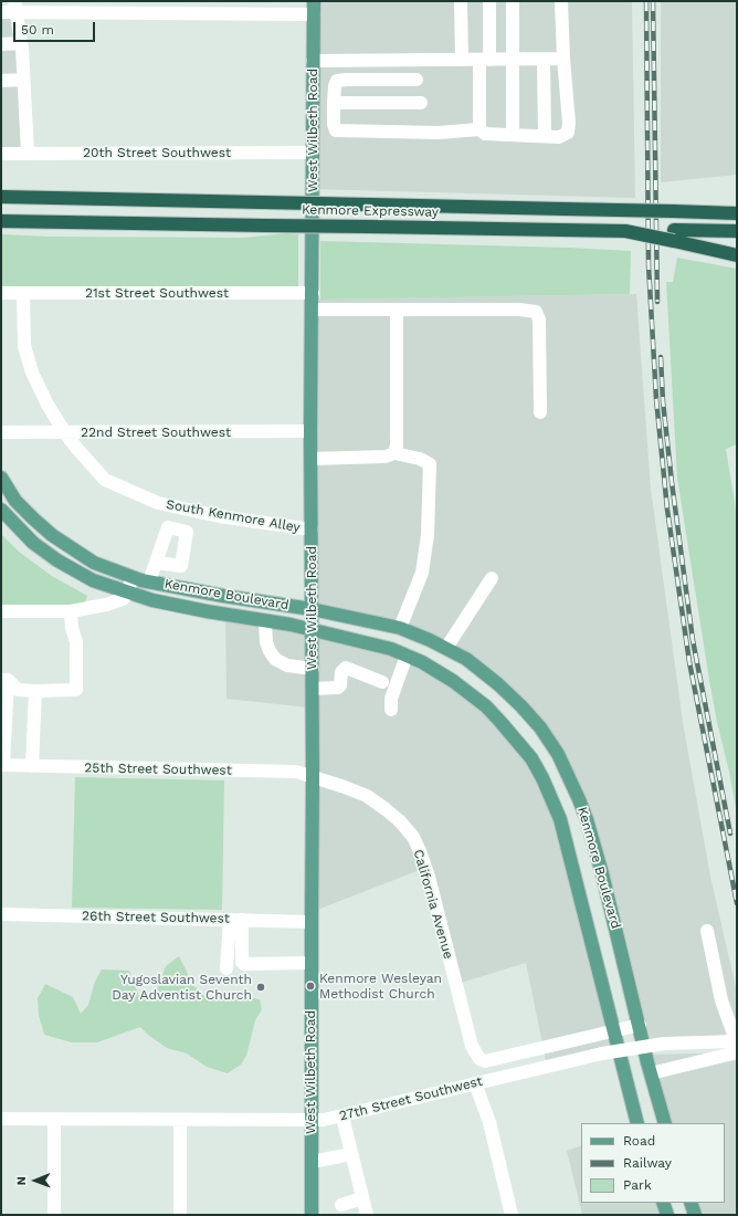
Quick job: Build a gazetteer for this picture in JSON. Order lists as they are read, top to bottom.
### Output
{
  "streets": {
    "highway": ["Kenmore Expressway"],
    "main road": ["West Wilbeth Road", "Kenmore Boulevard"],
    "street": [
      "20th Street Southwest",
      "21st Street Southwest",
      "22nd Street Southwest",
      "South Kenmore Alley",
      "25th Street Southwest",
      "California Avenue",
      "26th Street Southwest",
      "27th Street Southwest"
    ]
  },
  "crossings": [
    ["West Wilbeth Road", "20th Street Southwest"],
    ["West Wilbeth Road", "21st Street Southwest"],
    ["West Wilbeth Road", "22nd Street Southwest"],
    ["West Wilbeth Road", "South Kenmore Alley"],
    ["West Wilbeth Road", "Kenmore Boulevard"],
    ["West Wilbeth Road", "25th Street Southwest"],
    ["West Wilbeth Road", "California Avenue"],
    ["West Wilbeth Road", "26th Street Southwest"],
    ["West Wilbeth Road", "27th Street Southwest"],
    ["21st Street Southwest", "South Kenmore Alley"],
    ["22nd Street Southwest", "South Kenmore Alley"],
    ["Kenmore Boulevard", "27th Street Southwest"],
    ["25th Street Southwest", "California Avenue"],
    ["California Avenue", "27th Street Southwest"]
  ],
  "places": ["Kenmore Wesleyan Methodist Church", "Yugoslavian Seventh Day Adventist Church"],
  "legend": ["Road", "Railway", "Park"],
  "scale_bar": "50 m",
  "north": "left"
}
